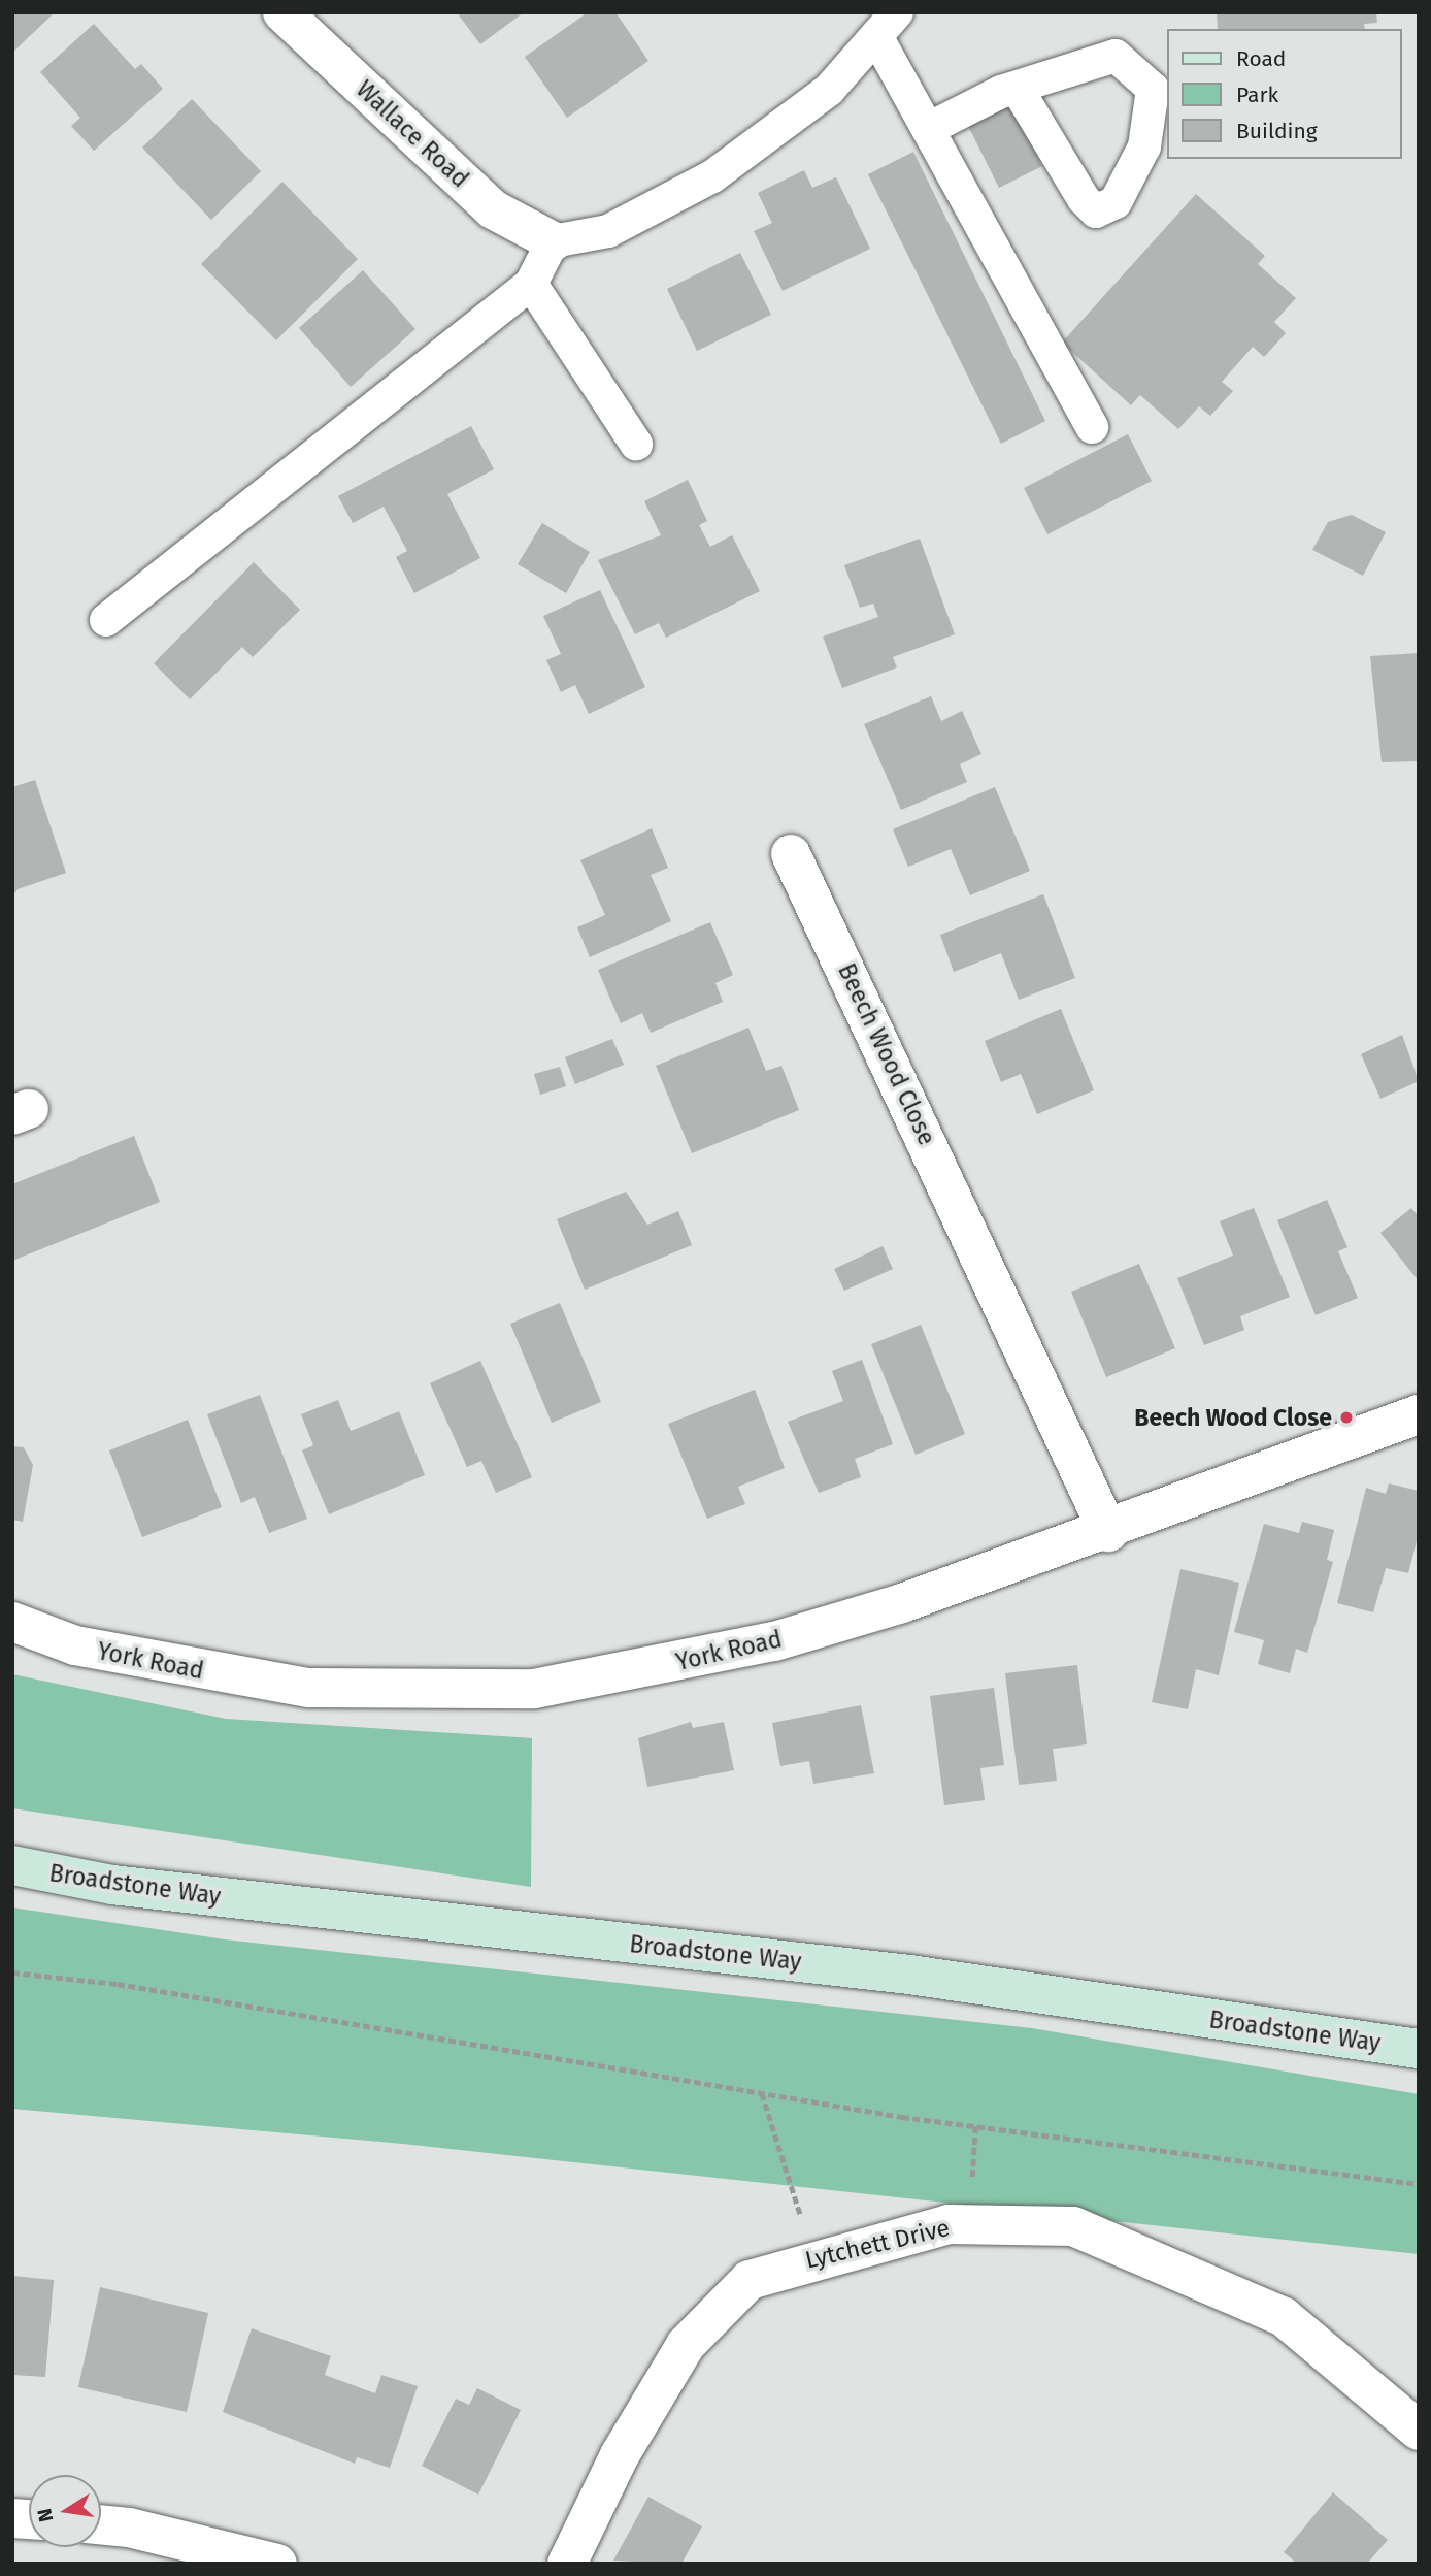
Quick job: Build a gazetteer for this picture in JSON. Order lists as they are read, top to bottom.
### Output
{
  "streets": {
    "street": [
      "Wallace Road",
      "Beech Wood Close",
      "York Road",
      "Broadstone Way",
      "Lytchett Drive"
    ]
  },
  "crossings": [
    ["Beech Wood Close", "York Road"]
  ],
  "places": ["Beech Wood Close"],
  "legend": ["Road", "Park", "Building"],
  "north": "left"
}
